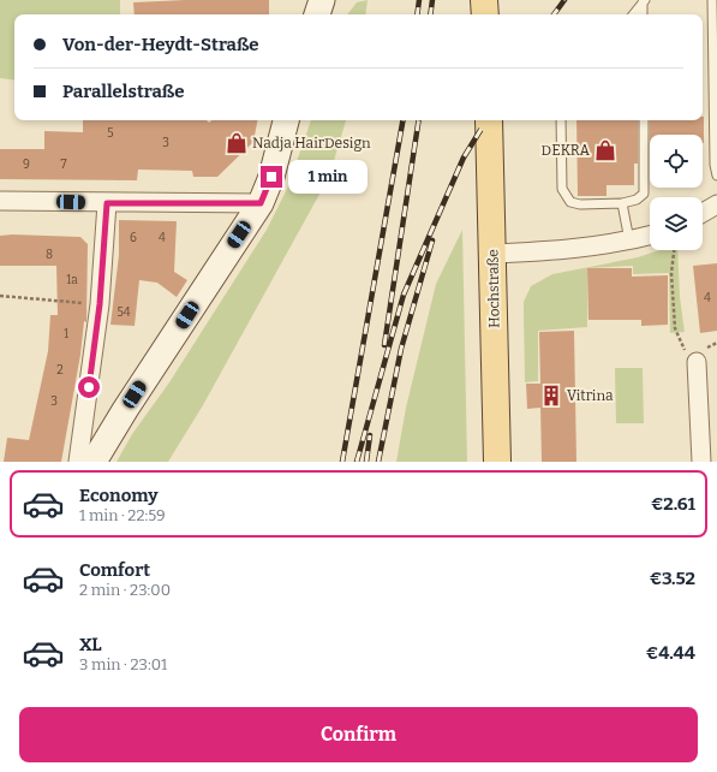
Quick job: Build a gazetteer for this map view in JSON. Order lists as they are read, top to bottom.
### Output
{
  "streets": {
    "main road": ["Hochstraße"]
  },
  "places": {
    "shop": ["Nadja HairDesign", "DEKRA"],
    "building": ["Vitrina"]
  },
  "house_numbers": [
    "5",
    "3",
    "9",
    "7",
    "6",
    "4",
    "8",
    "1a",
    "4",
    "54",
    "1",
    "2",
    "3"
  ],
  "page": {
    "banner": ["Von-der-Heydt-Straße", "Parallelstraße"],
    "bubble": "1 min",
    "list": [
      {
        "name": "Economy",
        "note": "1 min · 22:59",
        "value": "€2.61"
      },
      {
        "name": "Comfort",
        "note": "2 min · 23:00",
        "value": "€3.52"
      },
      {
        "name": "XL",
        "note": "3 min · 23:01",
        "value": "€4.44"
      }
    ],
    "buttons": "Confirm"
  }
}
